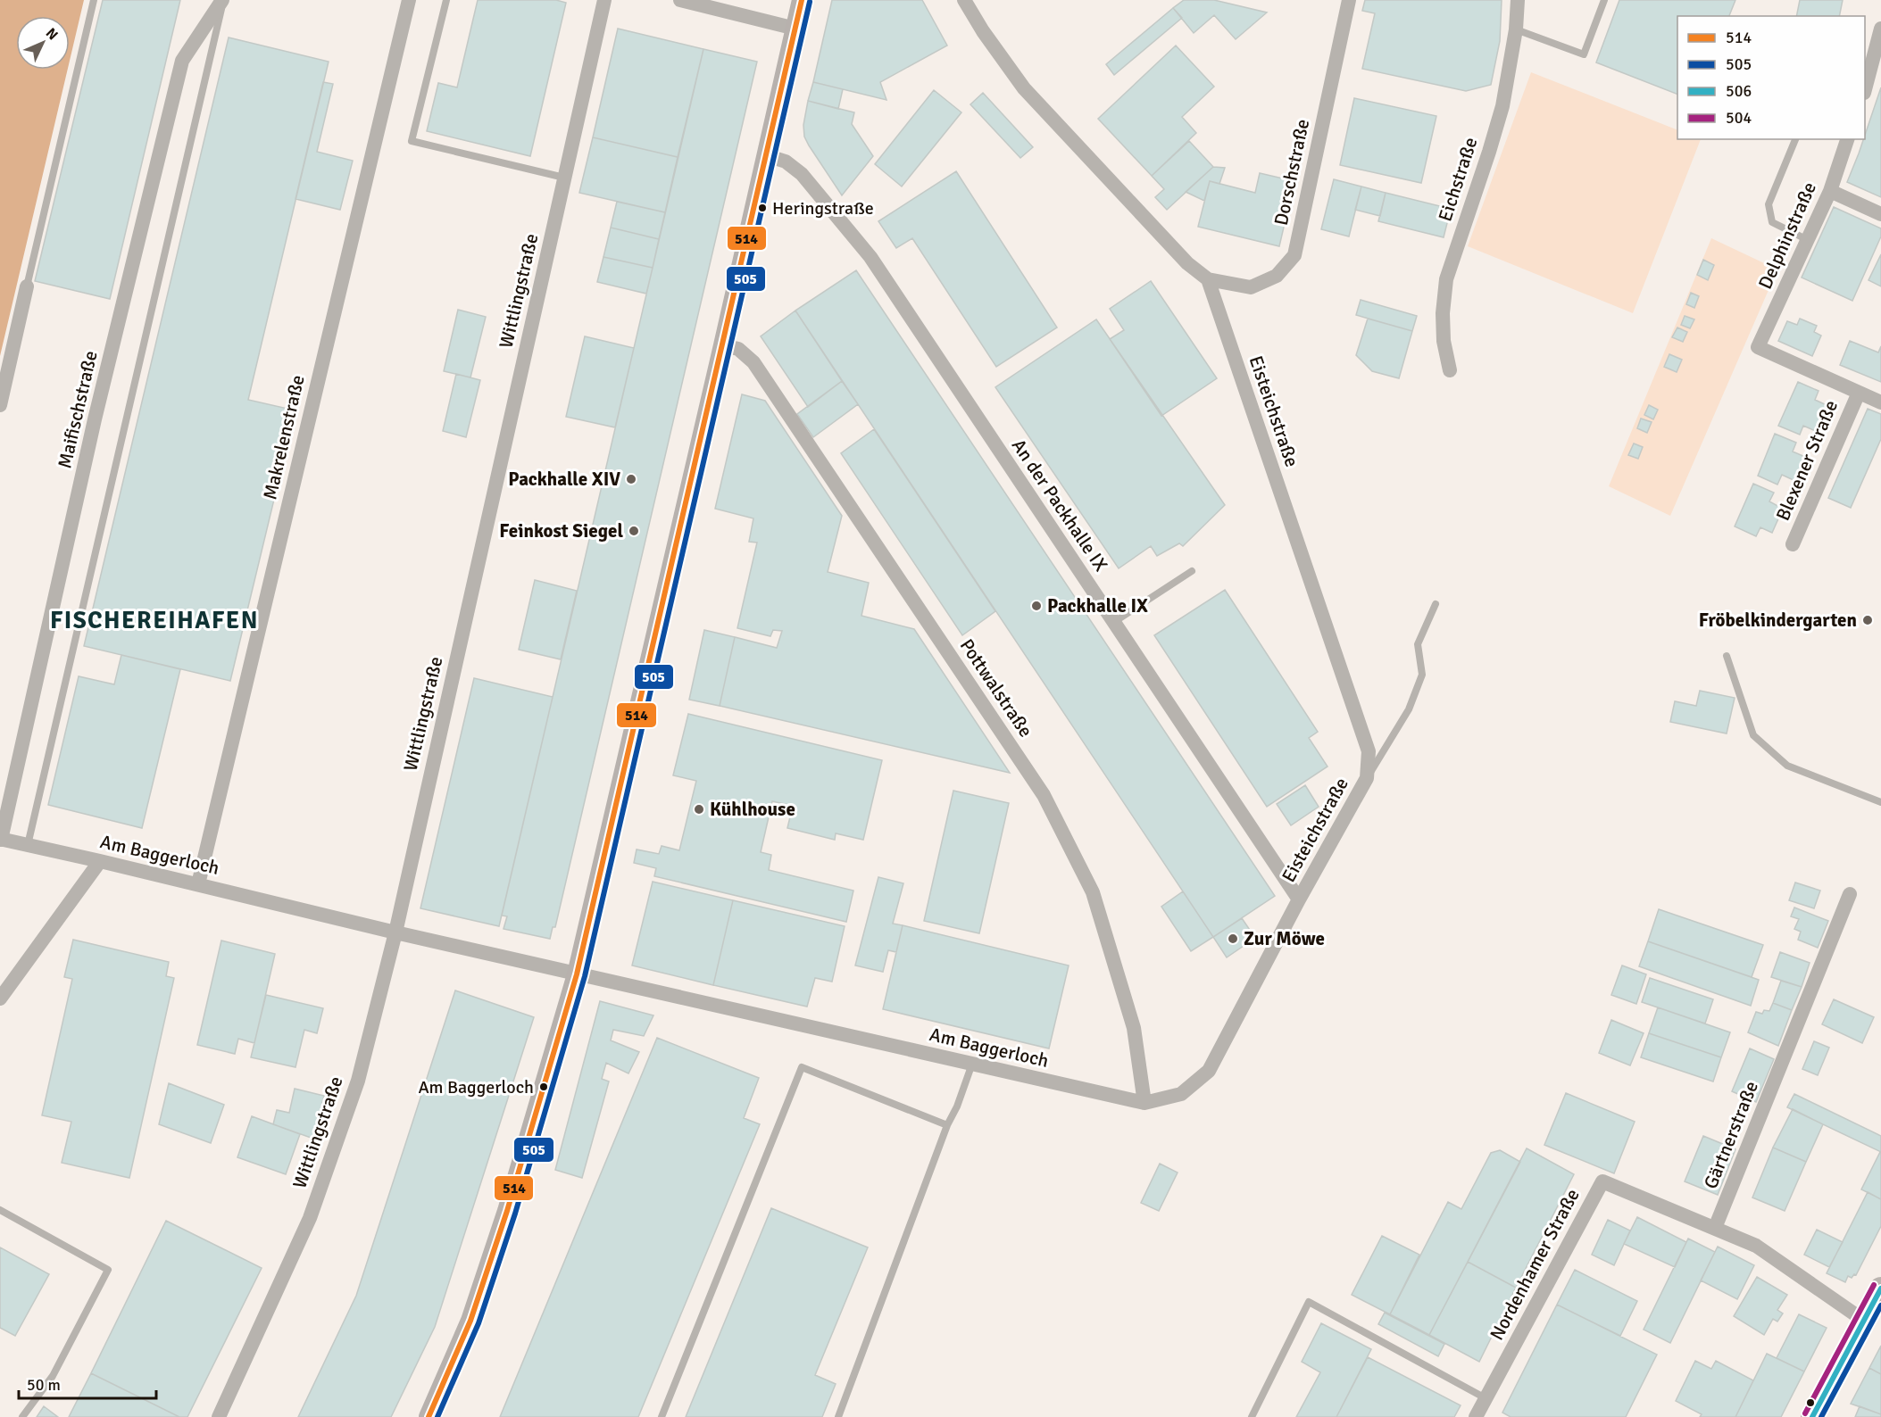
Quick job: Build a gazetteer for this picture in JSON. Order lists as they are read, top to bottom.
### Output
{
  "streets": {
    "street": [
      "Dorschstraße",
      "Eichstraße",
      "Delphinstraße",
      "Wittlingstraße",
      "Maifischstraße",
      "Eisteichstraße",
      "Makrelenstraße",
      "Blexener Straße",
      "An der Packhalle IX",
      "Pottwalstraße",
      "Am Baggerloch",
      "Gärtnerstraße",
      "Nordenhamer Straße"
    ]
  },
  "crossings": [
    ["Dorschstraße", "Eisteichstraße"],
    ["Delphinstraße", "Blexener Straße"],
    ["Wittlingstraße", "Am Baggerloch"],
    ["Maifischstraße", "Am Baggerloch"],
    ["Eisteichstraße", "An der Packhalle IX"],
    ["Eisteichstraße", "Am Baggerloch"],
    ["Makrelenstraße", "Am Baggerloch"],
    ["An der Packhalle IX", "Am Baggerloch"],
    ["Pottwalstraße", "Am Baggerloch"],
    ["Gärtnerstraße", "Nordenhamer Straße"]
  ],
  "districts": ["FISCHEREIHAFEN"],
  "places": [
    "Heringstraße",
    "Packhalle XIV",
    "Feinkost Siegel",
    "Packhalle IX",
    "Fröbelkindergarten",
    "Kühlhouse",
    "Zur Möwe",
    "Am Baggerloch"
  ],
  "lines": [
    "transit line 514",
    "transit line 505",
    "transit line 504",
    "transit line 506"
  ],
  "legend": [
    "514",
    "505",
    "506",
    "504"
  ],
  "scale_bar": "50 m",
  "north": "top right"
}
